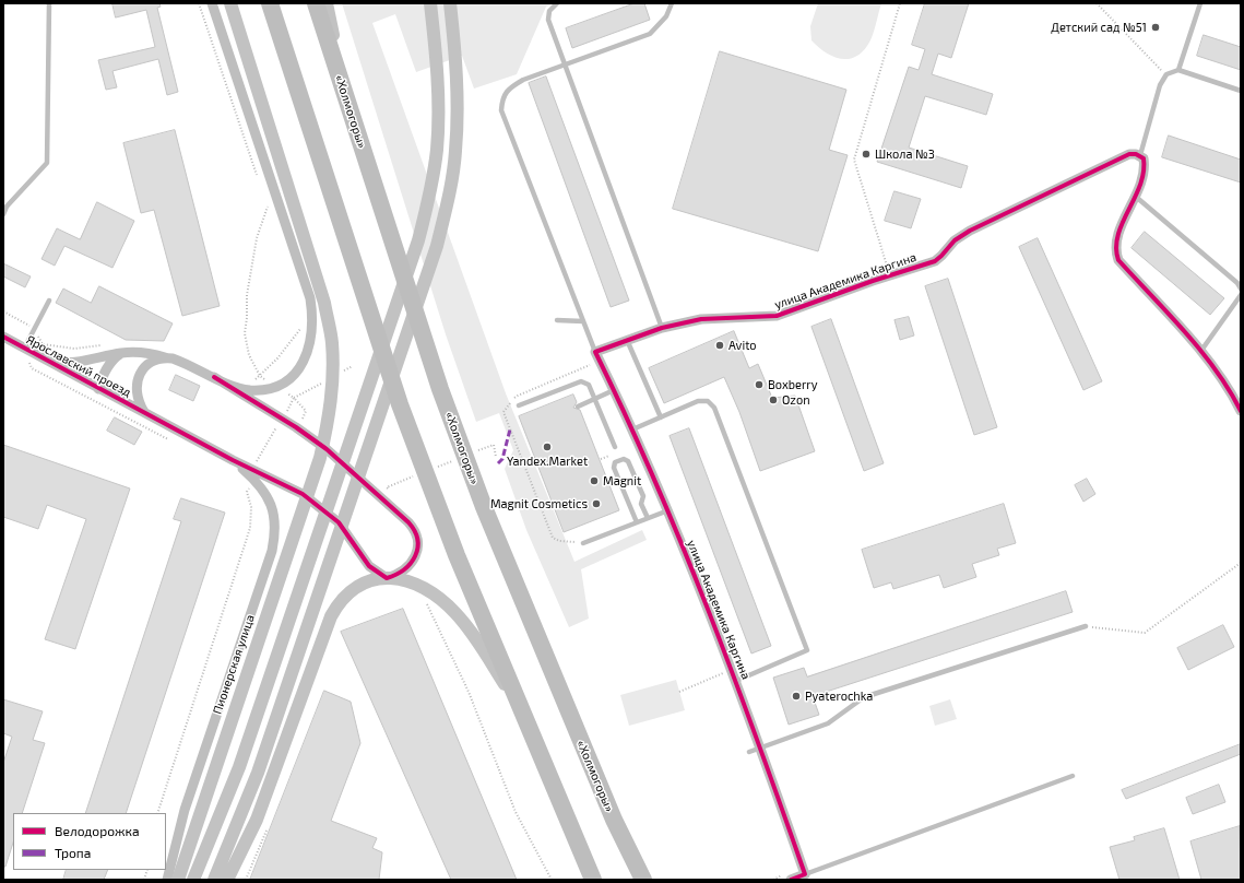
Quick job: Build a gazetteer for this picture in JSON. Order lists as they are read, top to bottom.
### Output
{
  "streets": {
    "highway": ["«Холмогоры»"],
    "main road": ["Пионерская улица"],
    "street": ["улица Академика Каргина", "Ярославский проезд"]
  },
  "crossings": [
    ["Ярославский проезд", "Пионерская улица"]
  ],
  "places": [
    "Детский сад №51",
    "Школа №3",
    "Avito",
    "Boxberry",
    "Ozon",
    "Yandex.Market",
    "Magnit",
    "Magnit Cosmetics",
    "Pyaterochka"
  ],
  "legend": ["Велодорожка", "Тропа"]
}
